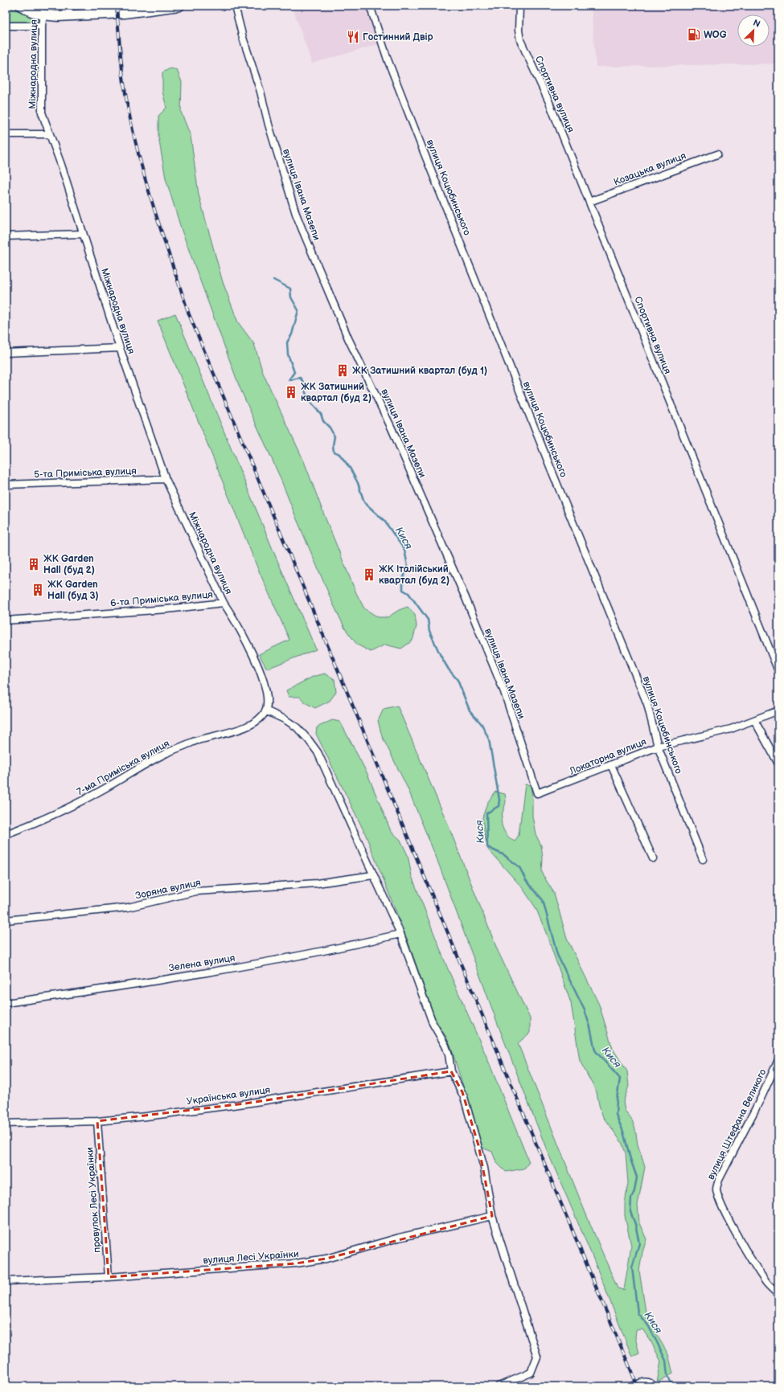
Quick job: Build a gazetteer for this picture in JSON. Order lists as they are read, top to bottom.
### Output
{
  "streets": {
    "street": [
      "Міжнародна вулиця",
      "Спортивна вулиця",
      "Козацька вулиця",
      "вулиця Коцюбинського",
      "вулиця Івана Мазепи",
      "5-та Приміська вулиця",
      "6-та Приміська вулиця",
      "Локаторна вулиця",
      "7-ма Приміська вулиця",
      "Зоряна вулиця",
      "Зелена вулиця",
      "Українська вулиця",
      "вулиця Штефана Великого",
      "провулок Лесі Українки",
      "вулиця Лесі Українки"
    ]
  },
  "crossings": [
    ["Міжнародна вулиця", "5-та Приміська вулиця"],
    ["Міжнародна вулиця", "6-та Приміська вулиця"],
    ["Міжнародна вулиця", "7-ма Приміська вулиця"],
    ["Спортивна вулиця", "Козацька вулиця"],
    ["вулиця Коцюбинського", "Локаторна вулиця"],
    ["вулиця Івана Мазепи", "Локаторна вулиця"],
    ["Українська вулиця", "провулок Лесі Українки"],
    ["провулок Лесі Українки", "вулиця Лесі Українки"]
  ],
  "water": ["Кися"],
  "places": {
    "fuel station": ["WOG"],
    "restaurant": ["Гостинний Двір"],
    "building": [
      "ЖК Затишний квартал (буд 1)",
      "ЖК Затишний квартал (буд 2)",
      "ЖК Garden Hall (буд 2)",
      "ЖК Італійський квартал (буд 2)",
      "ЖК Garden Hall (буд 3)"
    ]
  },
  "north": "top right"
}
